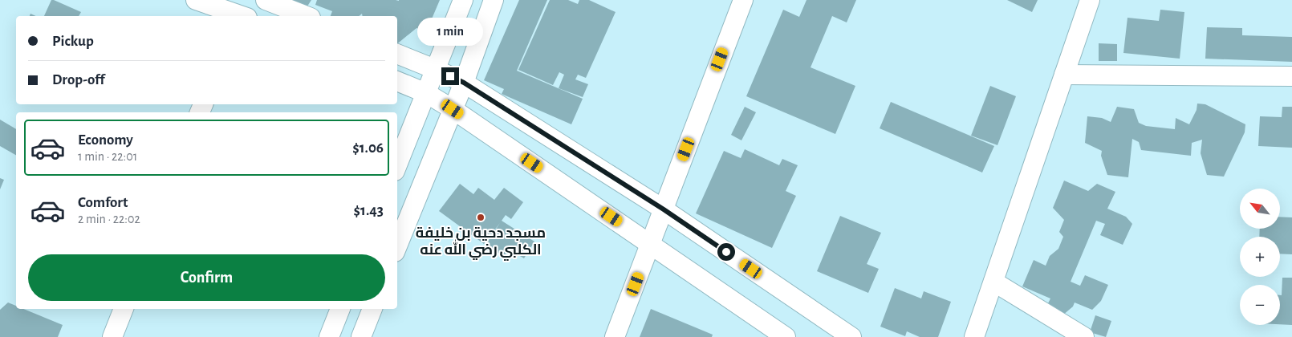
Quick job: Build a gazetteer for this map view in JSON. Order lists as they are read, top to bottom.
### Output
{
  "places": ["مسجد دحية بن خليفة الكلبي رضي الله عنه"],
  "north": "top left",
  "page": {
    "banner": ["Pickup", "Drop-off"],
    "bubble": "1 min",
    "list": [
      {
        "name": "Economy",
        "note": "1 min · 22:01",
        "value": "$1.06"
      },
      {
        "name": "Comfort",
        "note": "2 min · 22:02",
        "value": "$1.43"
      }
    ],
    "map_buttons": ["+", "−"],
    "buttons": "Confirm"
  }
}
